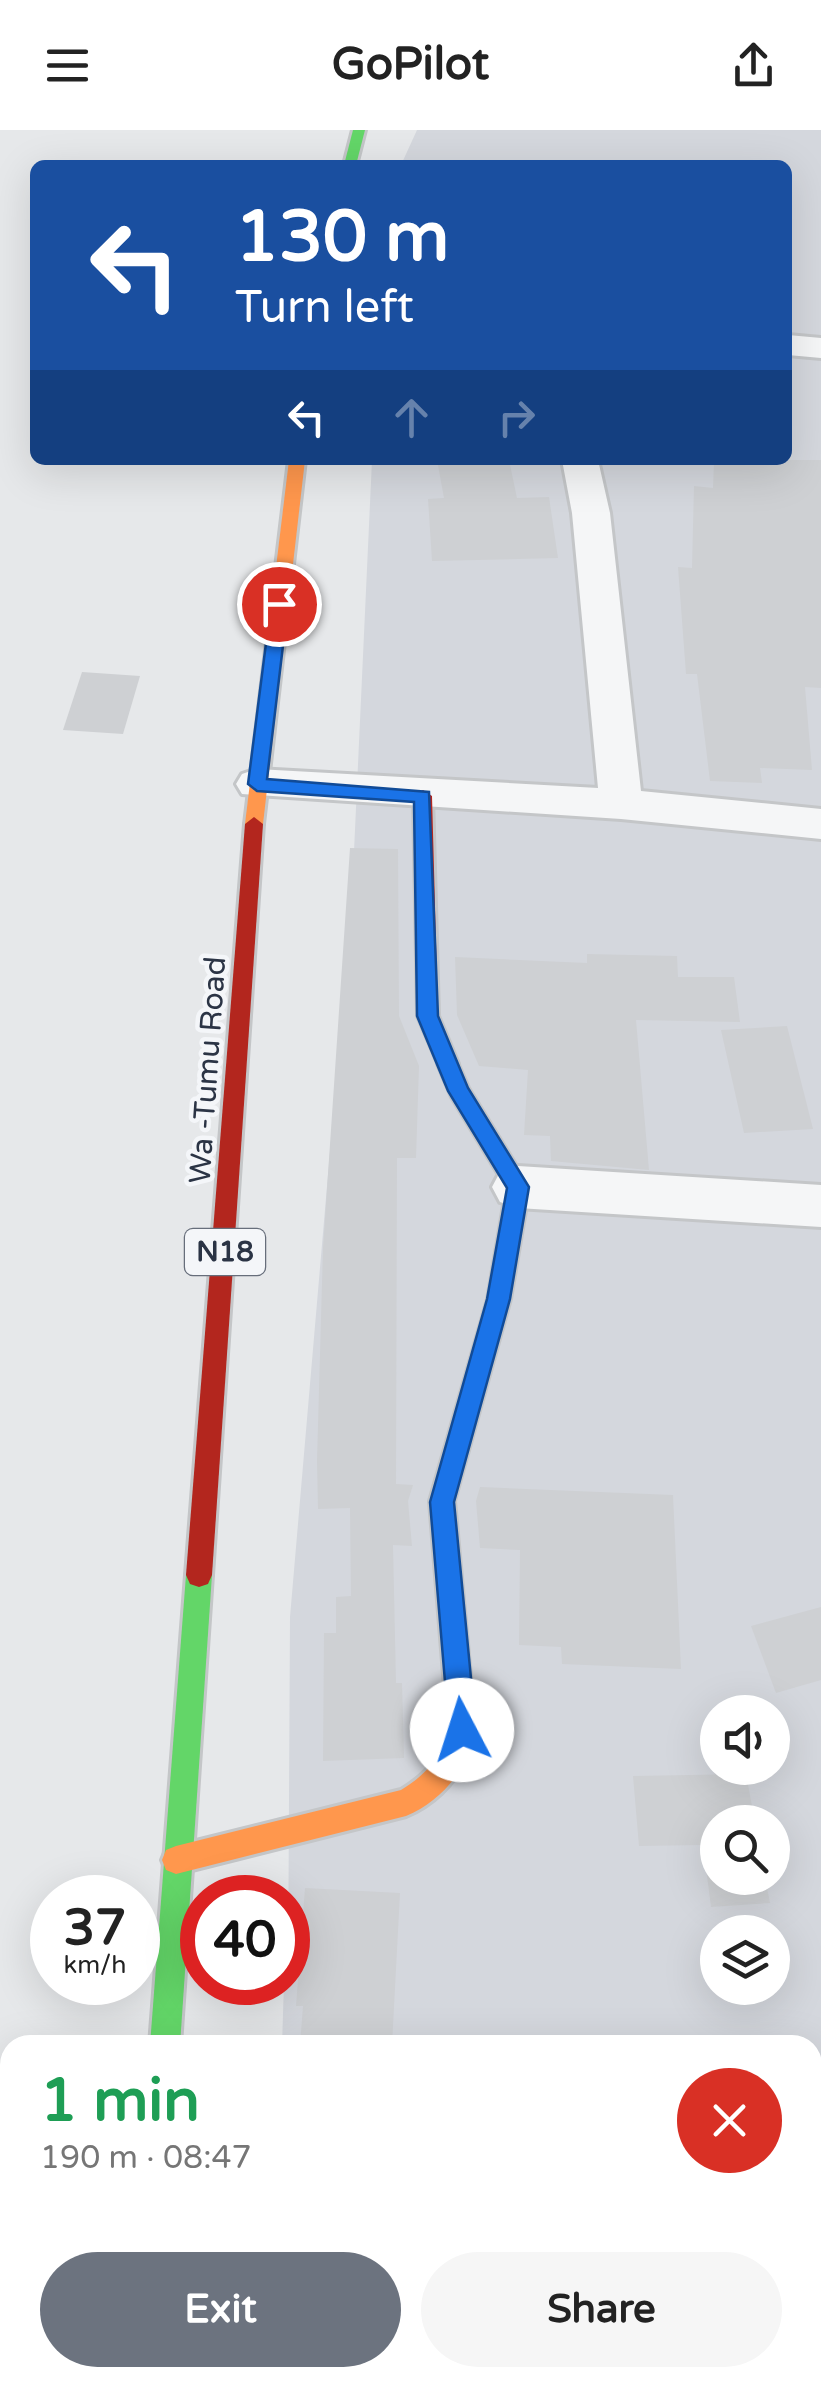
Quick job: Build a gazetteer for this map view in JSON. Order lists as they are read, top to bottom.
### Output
{
  "streets": {
    "main road": ["Wa -Tumu Road", "N18"]
  },
  "page": {
    "header": "GoPilot",
    "turn": ["130 m", "Turn left"],
    "speed": "37 km/h",
    "limit": "40",
    "heading": ["1 min", "190 m · 08:47"],
    "buttons": ["Exit", "Share"]
  }
}
